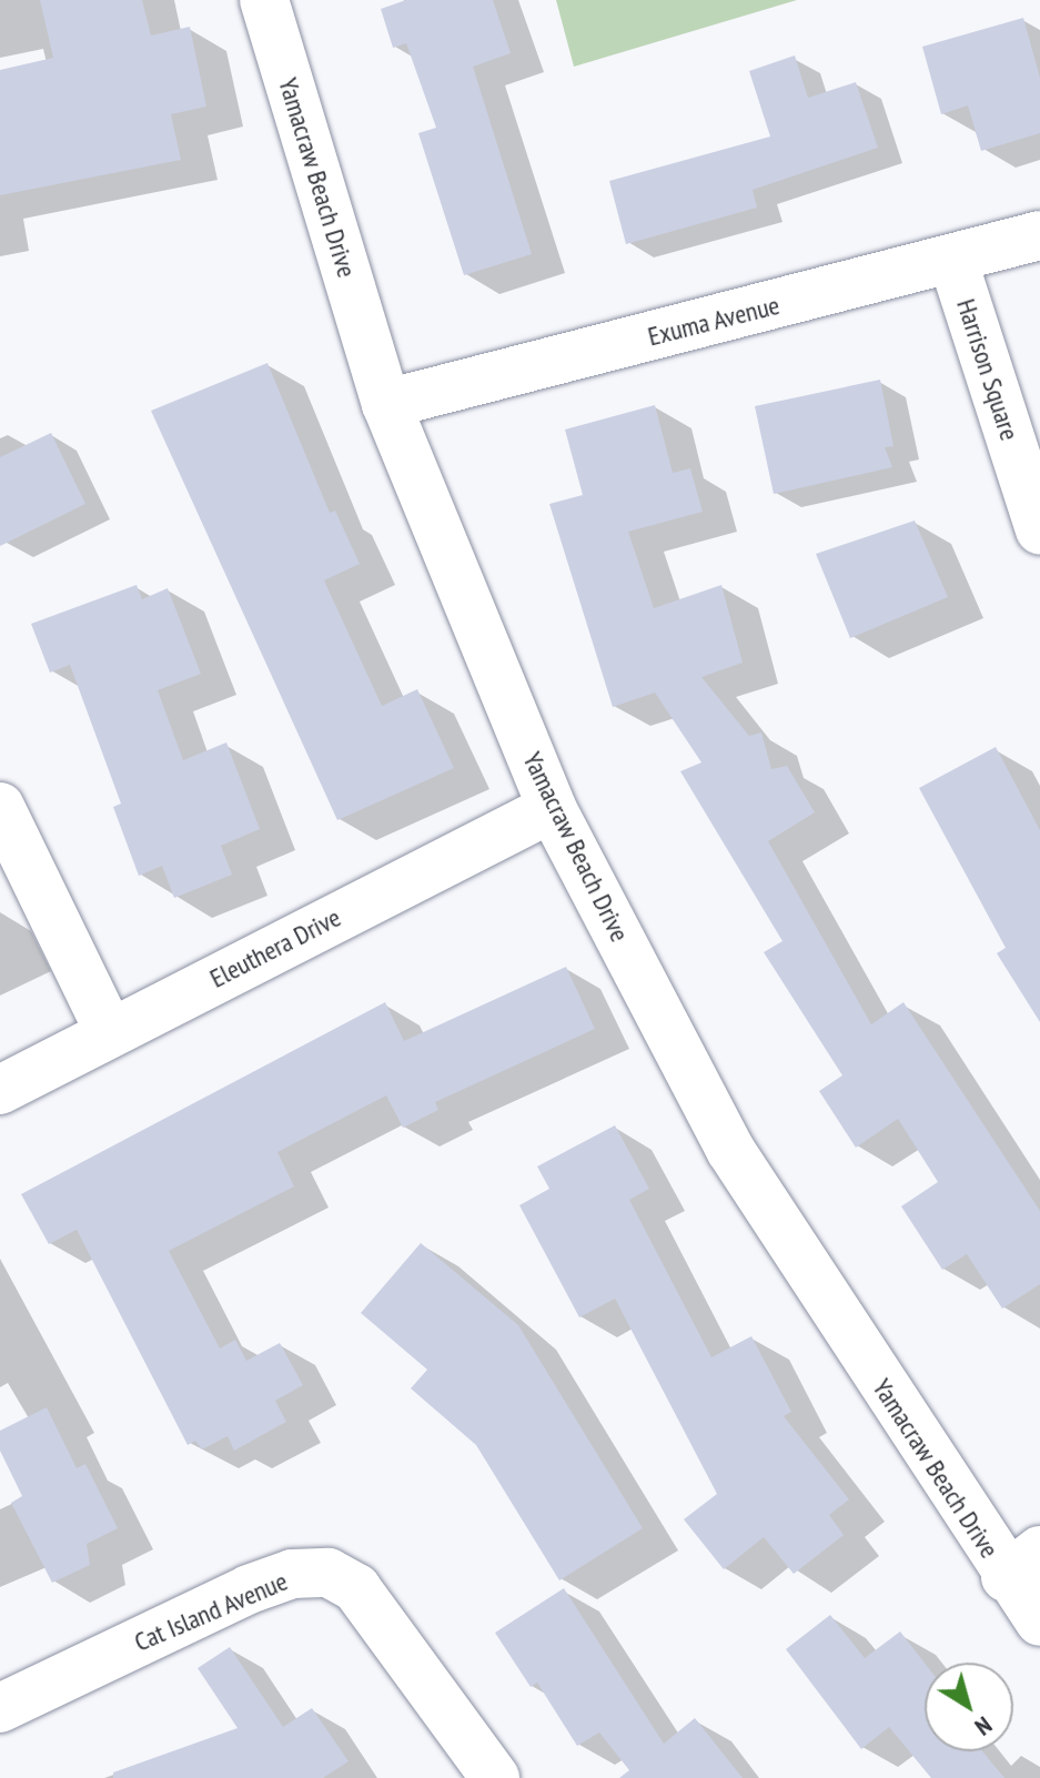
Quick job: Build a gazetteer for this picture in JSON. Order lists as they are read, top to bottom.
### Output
{
  "streets": {
    "street": [
      "Yamacraw Beach Drive",
      "Exuma Avenue",
      "Harrison Square",
      "Eleuthera Drive",
      "Cat Island Avenue"
    ]
  },
  "crossings": [
    ["Yamacraw Beach Drive", "Exuma Avenue"],
    ["Yamacraw Beach Drive", "Eleuthera Drive"],
    ["Exuma Avenue", "Harrison Square"]
  ],
  "north": "bottom right"
}
